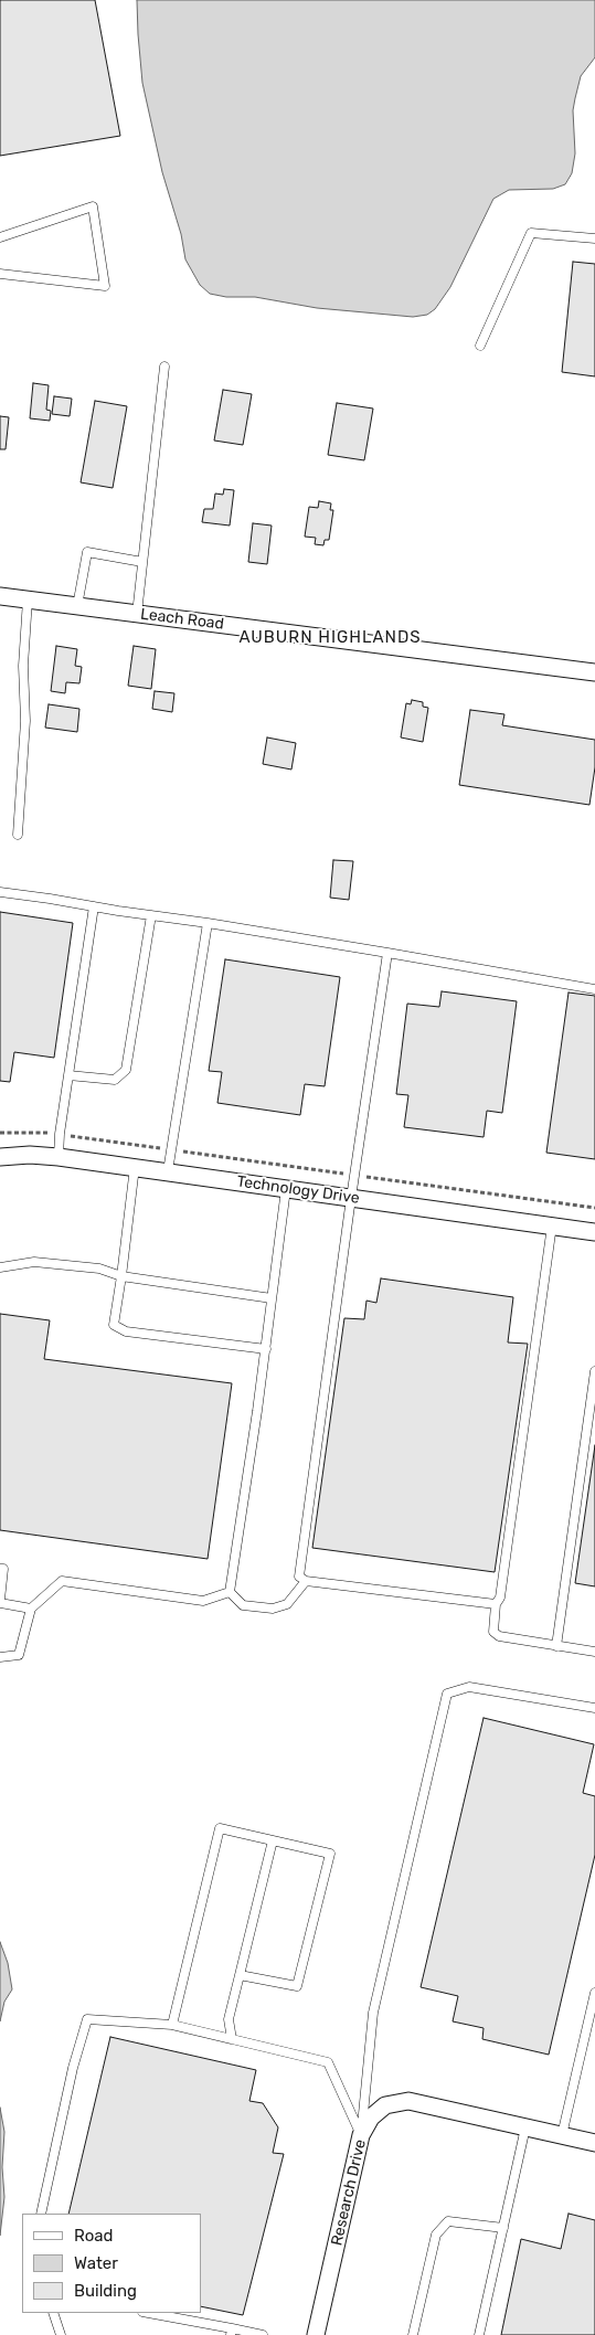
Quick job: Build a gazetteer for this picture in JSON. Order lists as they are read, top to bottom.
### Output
{
  "streets": {
    "street": ["Leach Road", "Technology Drive", "Research Drive"]
  },
  "districts": ["AUBURN HIGHLANDS"],
  "legend": ["Road", "Water", "Building"]
}
